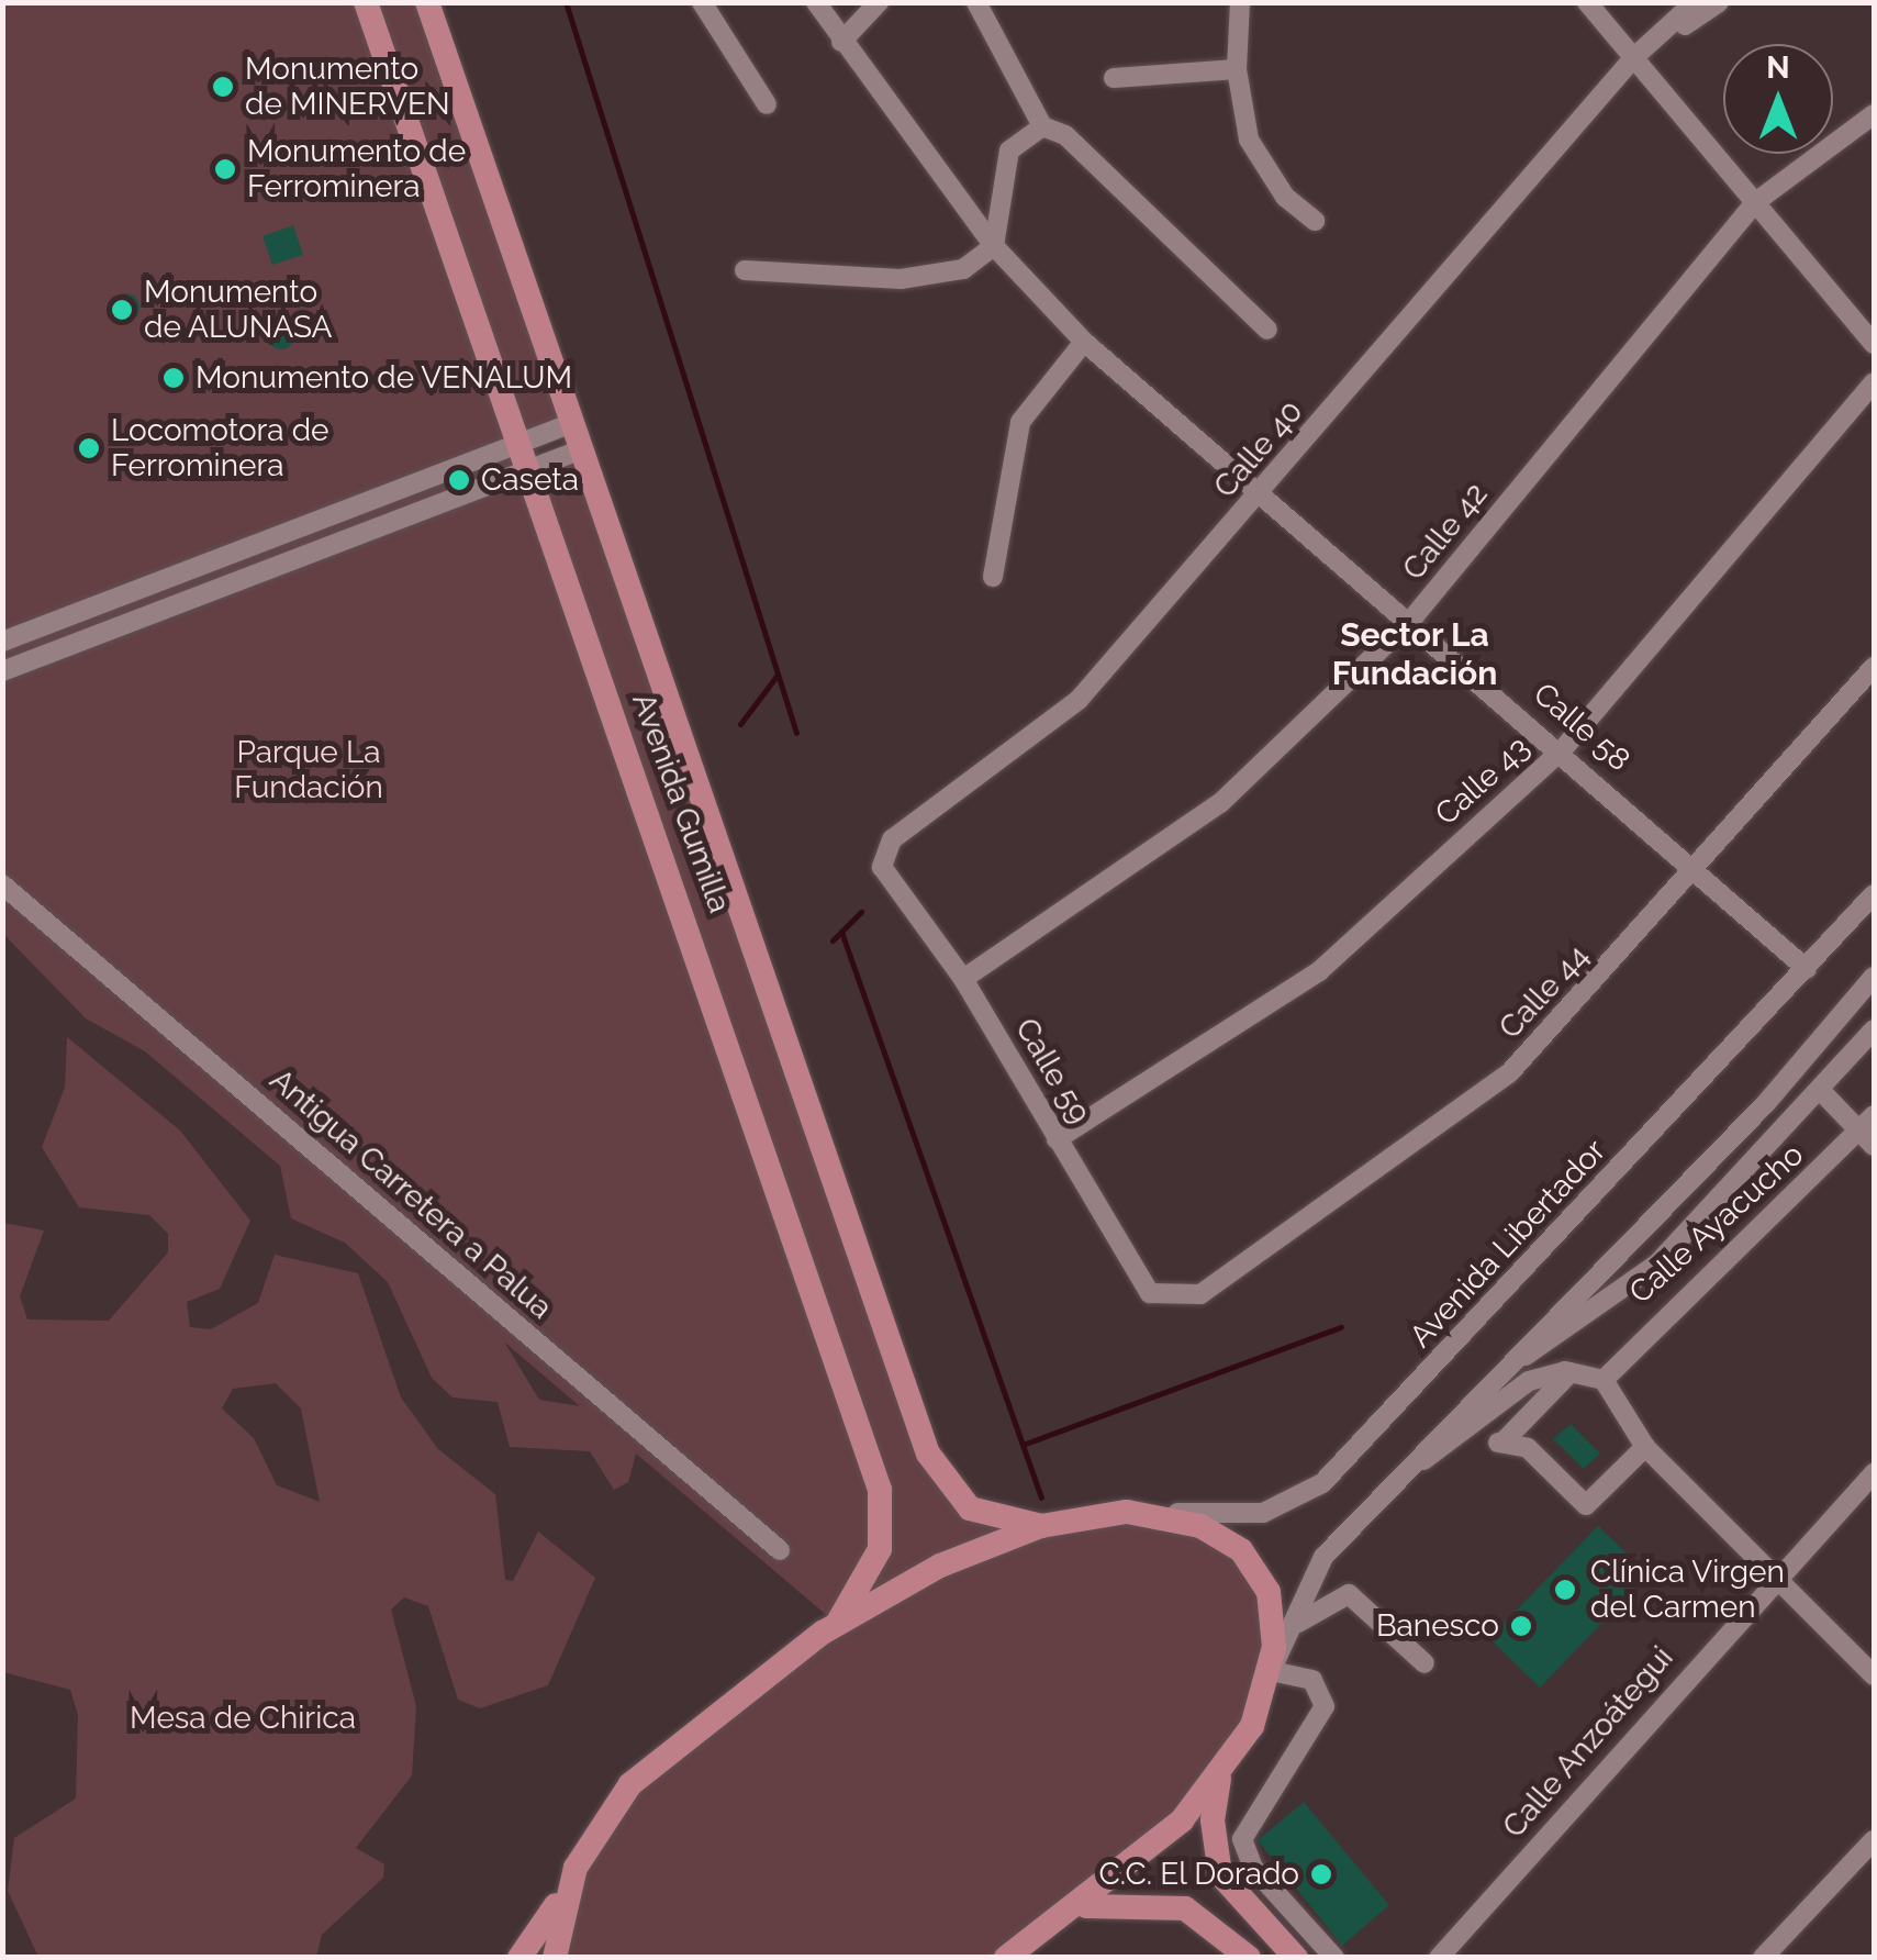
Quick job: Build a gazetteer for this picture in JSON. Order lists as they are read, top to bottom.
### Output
{
  "streets": {
    "main road": ["Avenida Gumilla"],
    "street": [
      "Calle 40",
      "Calle 42",
      "Calle 58",
      "Calle 43",
      "Calle 44",
      "Calle 59",
      "Antigua Carretera a Palua",
      "Calle Ayacucho",
      "Avenida Libertador",
      "Calle Anzoátegui"
    ]
  },
  "crossings": [
    ["Calle 40", "Calle 58"],
    ["Calle 40", "Calle 59"],
    ["Calle 42", "Calle 58"],
    ["Calle 42", "Calle 59"],
    ["Calle 58", "Calle 43"],
    ["Calle 58", "Calle 44"],
    ["Calle 58", "Avenida Libertador"],
    ["Calle 43", "Calle 59"],
    ["Calle 44", "Calle 59"]
  ],
  "districts": ["Sector La Fundación"],
  "parks": ["Parque La Fundación", "Mesa de Chirica"],
  "places": [
    "Monumento de MINERVEN",
    "Monumento de Ferrominera",
    "Monumento de ALUNASA",
    "Monumento de VENALUM",
    "Locomotora de Ferrominera",
    "Caseta",
    "Clínica Virgen del Carmen",
    "Banesco",
    "C.C. El Dorado"
  ],
  "north": "top"
}
